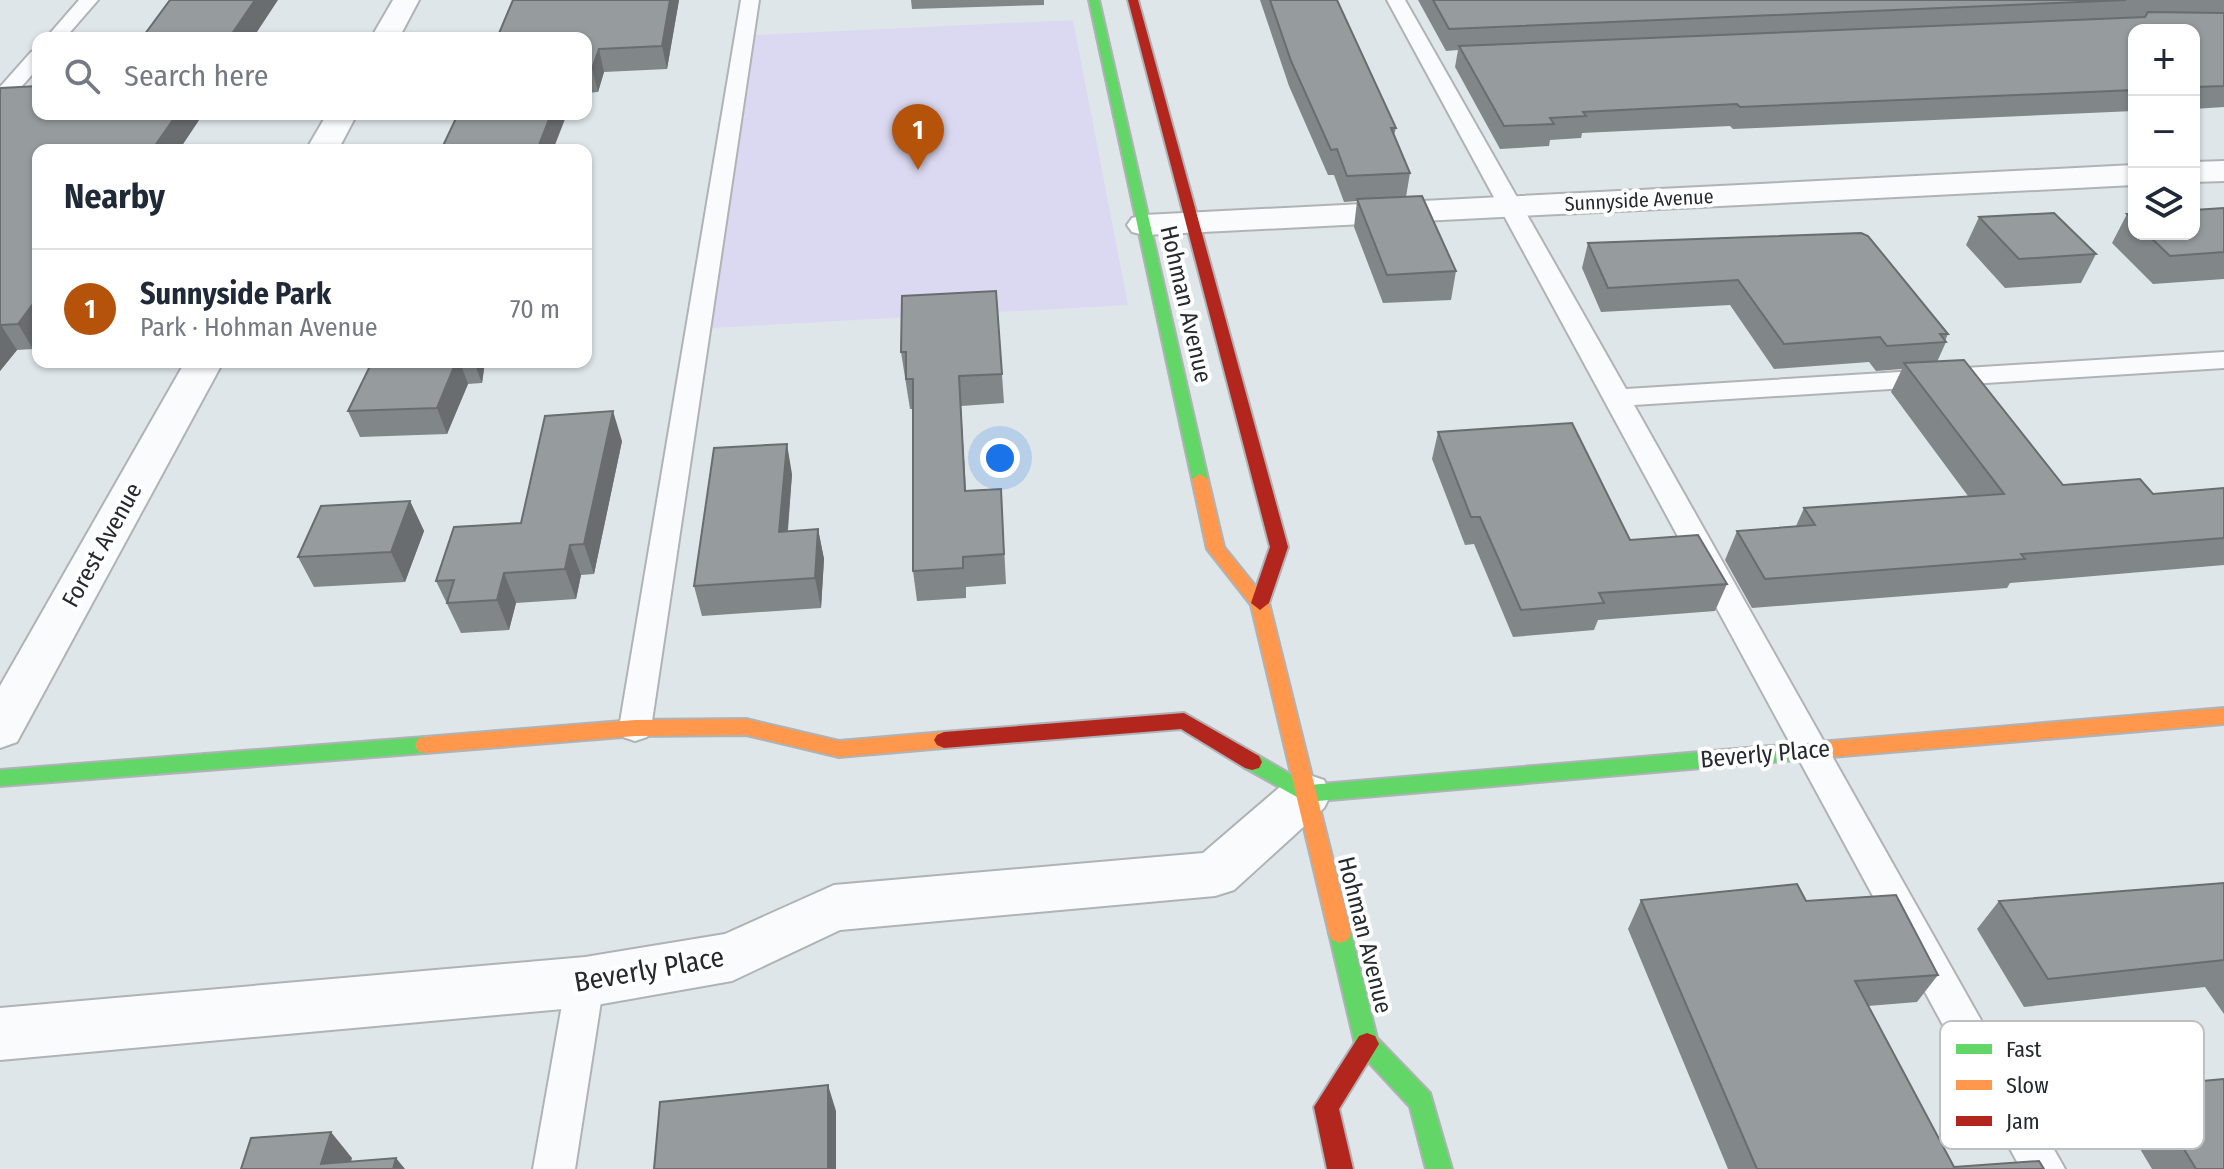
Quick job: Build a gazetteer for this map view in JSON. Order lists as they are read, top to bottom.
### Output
{
  "streets": {
    "main road": ["Hohman Avenue", "Beverly Place"],
    "street": ["Sunnyside Avenue", "Forest Avenue"]
  },
  "crossings": [
    ["Sunnyside Avenue", "Hohman Avenue"],
    ["Hohman Avenue", "Beverly Place"]
  ],
  "legend": ["Fast", "Slow", "Jam"],
  "page": {
    "map_buttons": ["+", "−"],
    "search": "Search here",
    "pins": "1",
    "heading": "Nearby",
    "list": [
      {
        "mark": "1",
        "name": "Sunnyside Park",
        "note": "Park · Hohman Avenue",
        "value": "70 m"
      }
    ]
  }
}
